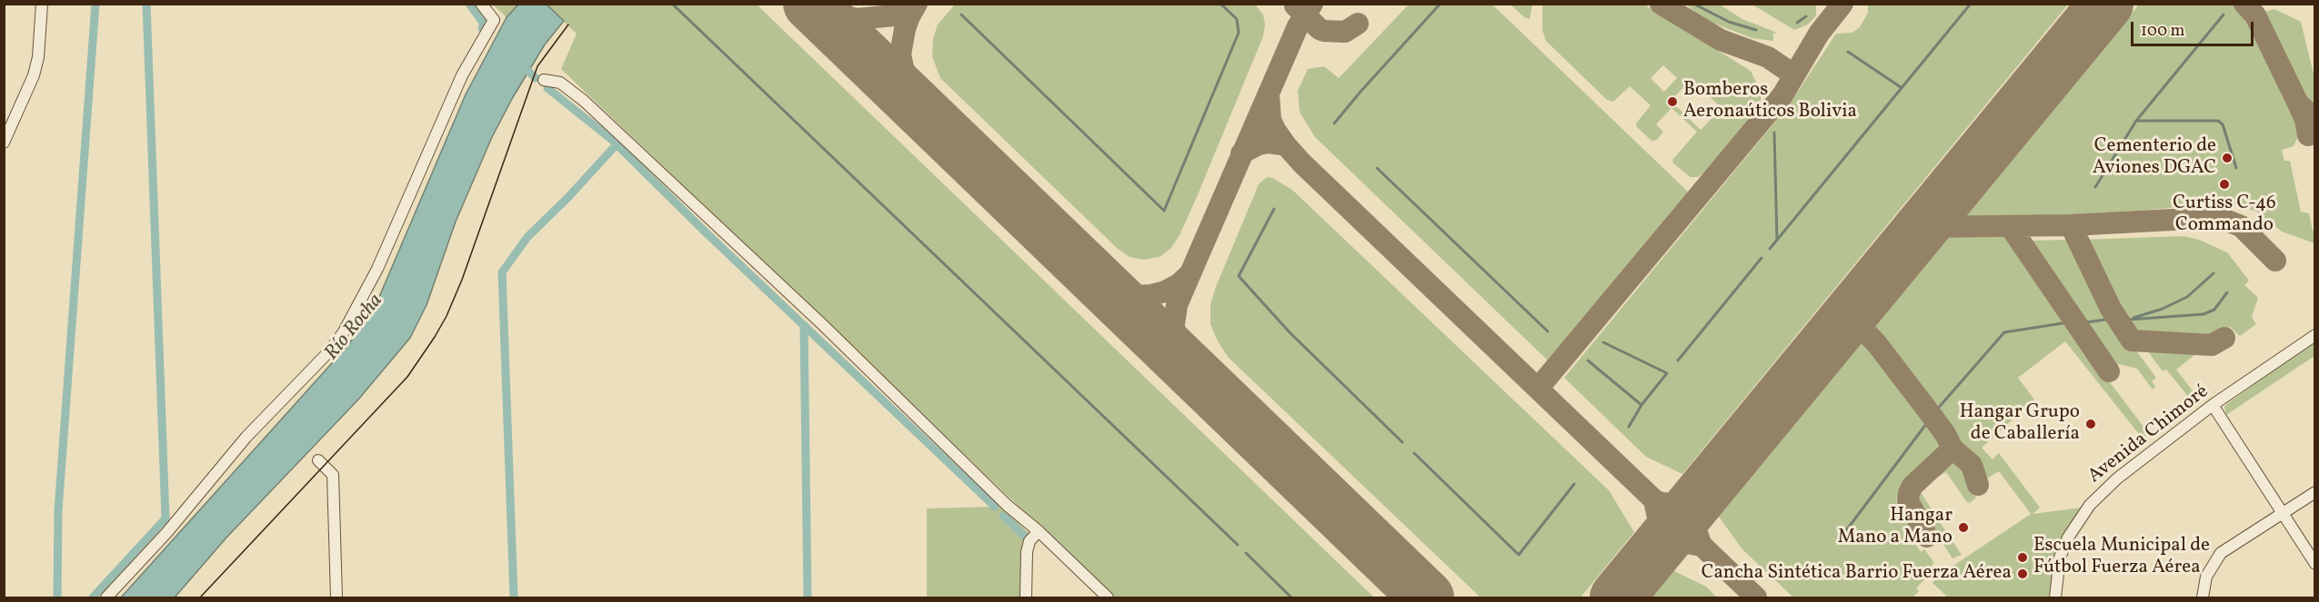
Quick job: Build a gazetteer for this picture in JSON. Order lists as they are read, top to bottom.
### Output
{
  "streets": {
    "street": ["Avenida Chimoré"]
  },
  "water": ["Río Rocha"],
  "places": [
    "Bomberos Aeronaúticos Bolivia",
    "Cementerio de Aviones DGAC",
    "Curtiss C-46 Commando",
    "Hangar Grupo de Caballería",
    "Hangar Mano a Mano",
    "Escuela Municipal de Fútbol Fuerza Aérea",
    "Cancha Sintética Barrio Fuerza Aérea"
  ],
  "scale_bar": "100 m"
}
